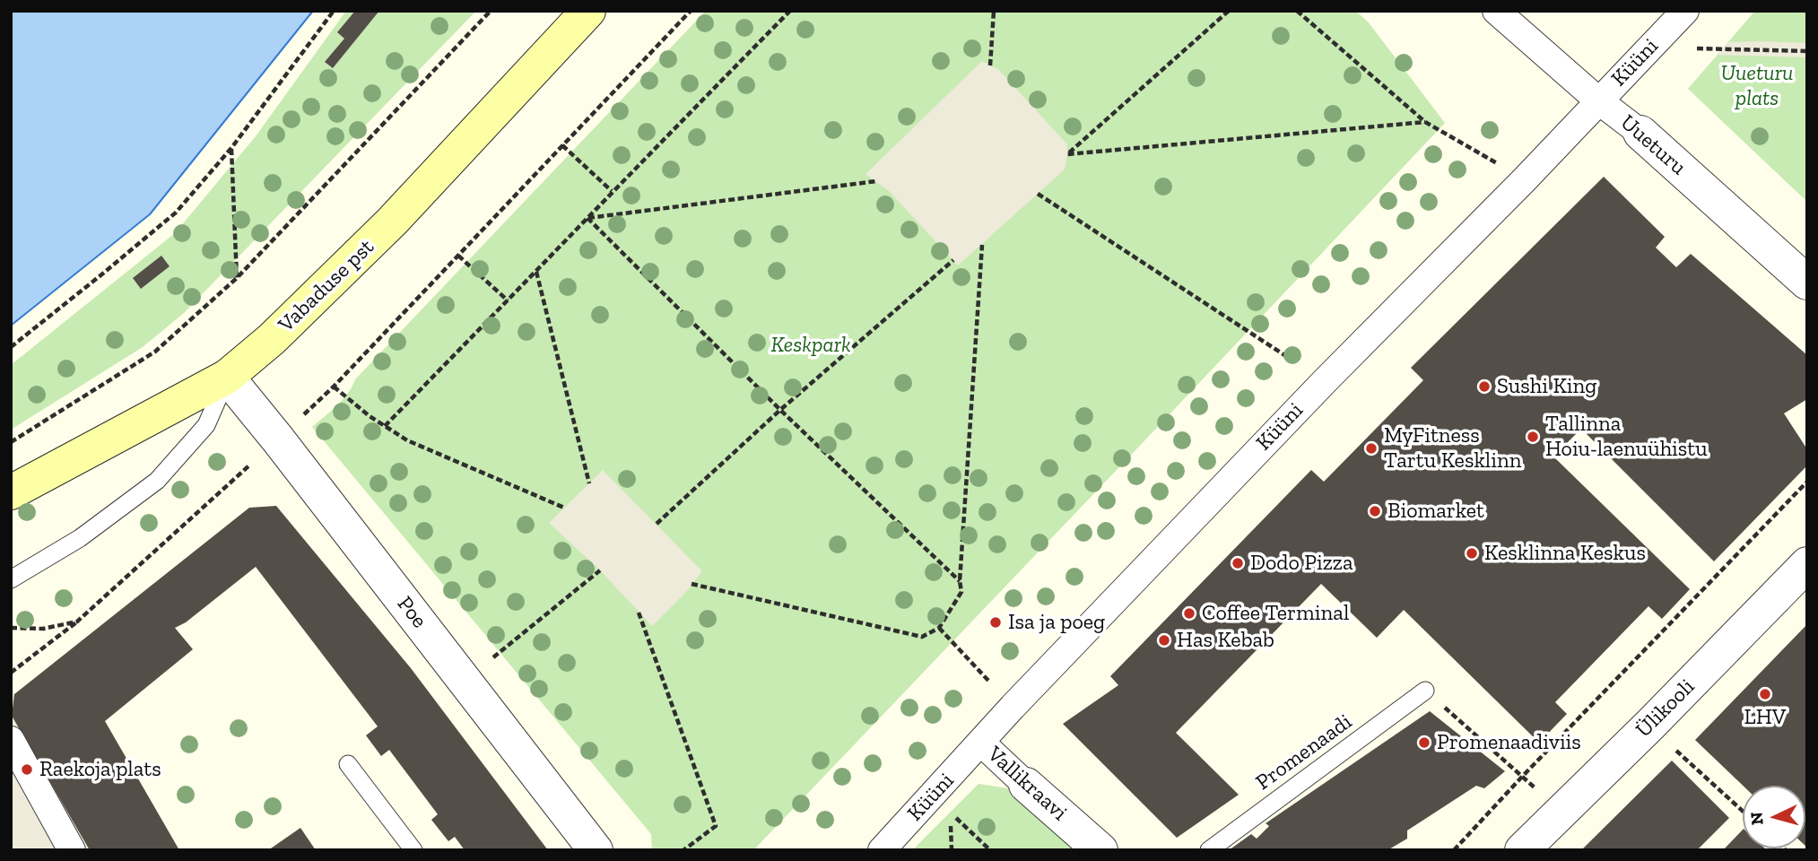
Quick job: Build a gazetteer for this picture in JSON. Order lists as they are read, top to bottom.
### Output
{
  "streets": {
    "main road": ["Vabaduse pst"],
    "street": [
      "Küüni",
      "Uueturu",
      "Poe",
      "Ülikooli",
      "Vallikraavi"
    ],
    "lane": ["Promenaadi"]
  },
  "crossings": [
    ["Küüni", "Uueturu"],
    ["Küüni", "Vallikraavi"],
    ["Vabaduse pst", "Poe"]
  ],
  "parks": ["Uueturu plats", "Keskpark"],
  "places": [
    "Sushi King",
    "Tallinna Hoiu-laenuühistu",
    "MyFitness Tartu Kesklinn",
    "Biomarket",
    "Kesklinna Keskus",
    "Dodo Pizza",
    "Coffee Terminal",
    "Isa ja poeg",
    "Has Kebab",
    "LHV",
    "Promenaadiviis",
    "Raekoja plats"
  ],
  "north": "left"
}
